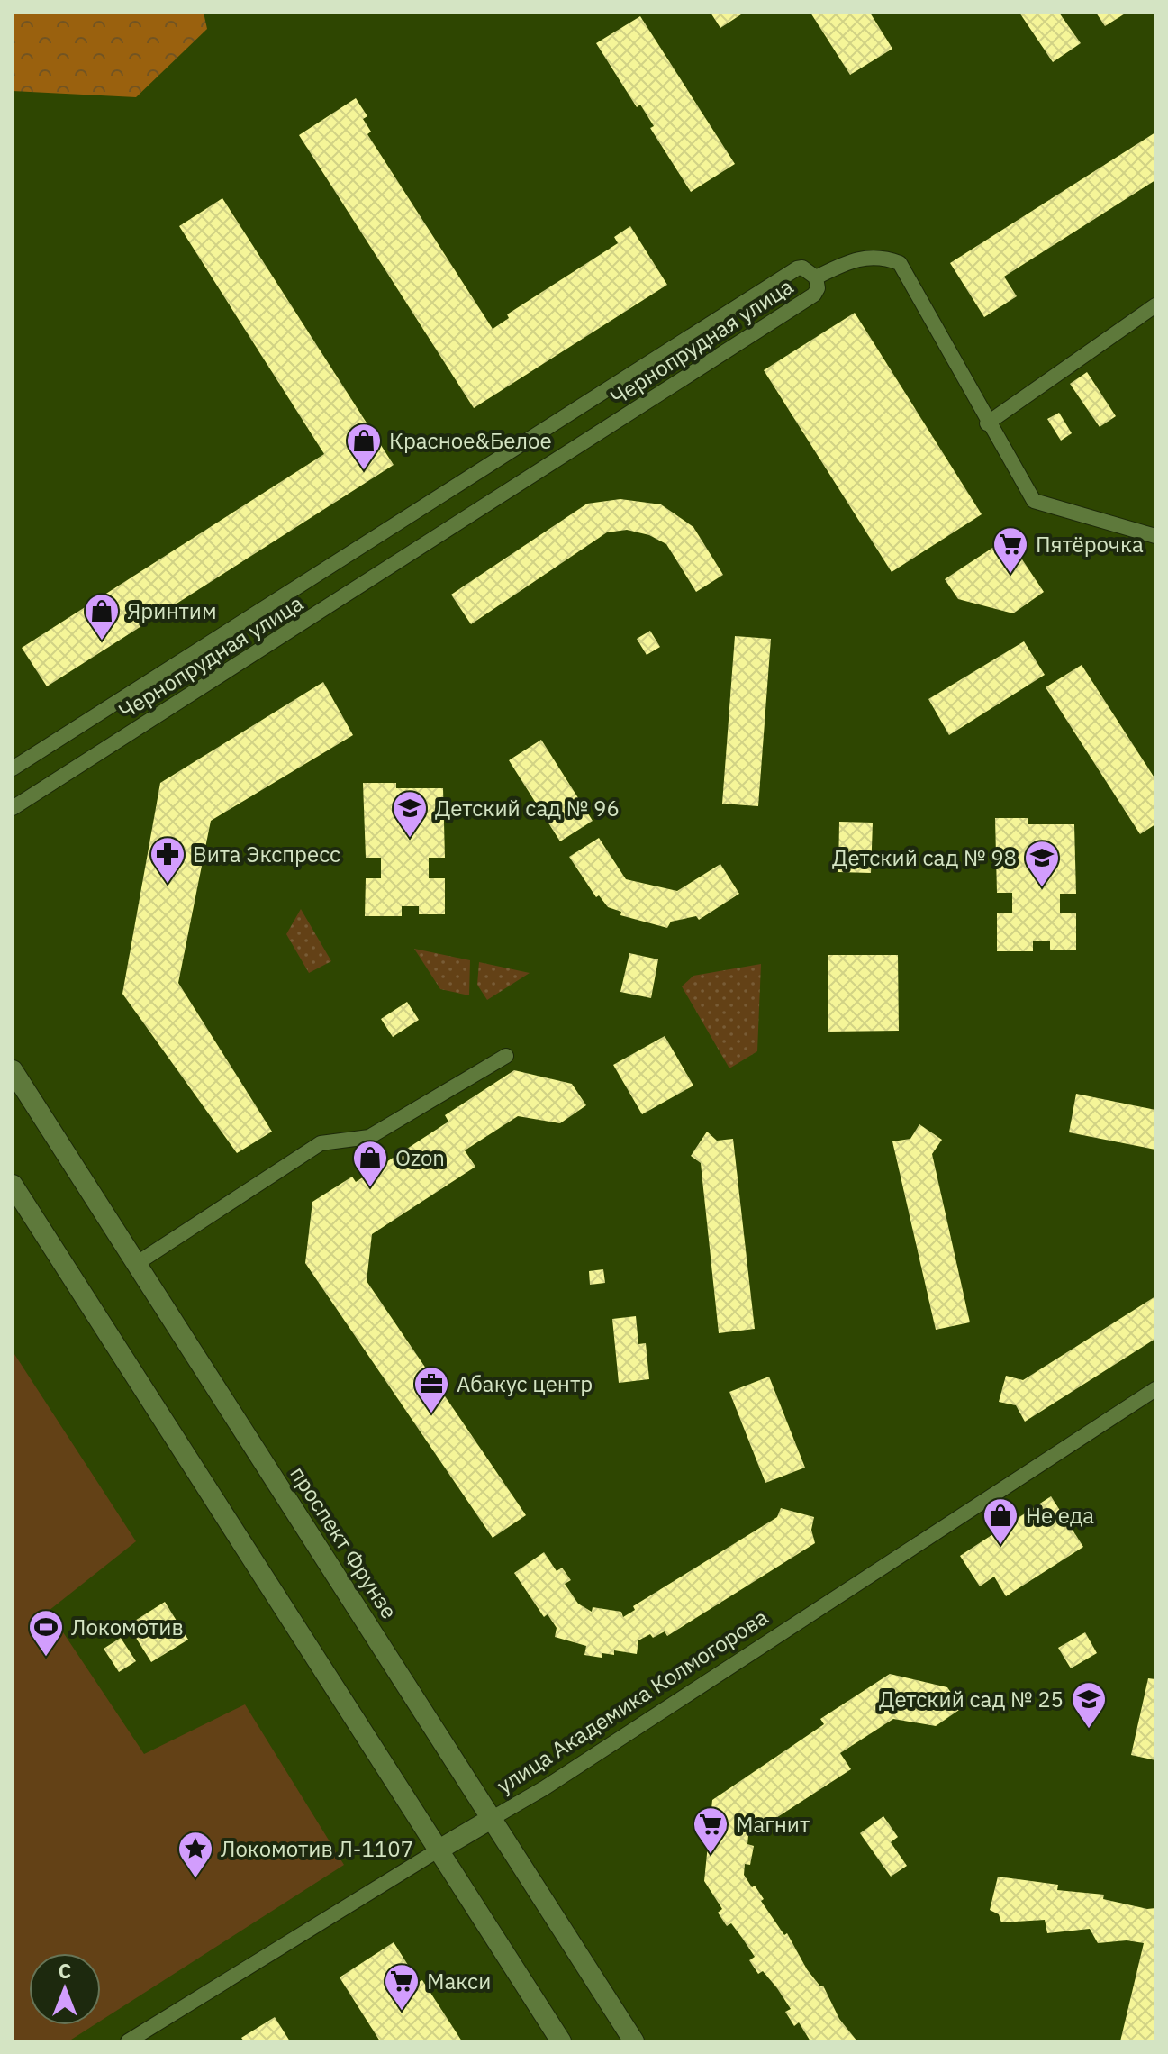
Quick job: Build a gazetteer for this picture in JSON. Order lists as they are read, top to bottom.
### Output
{
  "streets": {
    "main road": ["проспект Фрунзе", "улица Академика Колмогорова"],
    "street": ["Чернопрудная улица"]
  },
  "crossings": [
    ["проспект Фрунзе", "улица Академика Колмогорова"]
  ],
  "places": {
    "shop": [
      "Красное&Белое",
      "Яринтим",
      "Ozon",
      "Не еда"
    ],
    "supermarket": ["Пятёрочка", "Магнит", "Макси"],
    "school or university": ["Детский сад № 96", "Детский сад № 98", "Детский сад № 25"],
    "pharmacy": ["Вита Экспресс"],
    "office": ["Абакус центр"],
    "sports": ["Локомотив"],
    "place": ["Локомотив Л-1107"]
  },
  "north": "top"
}
